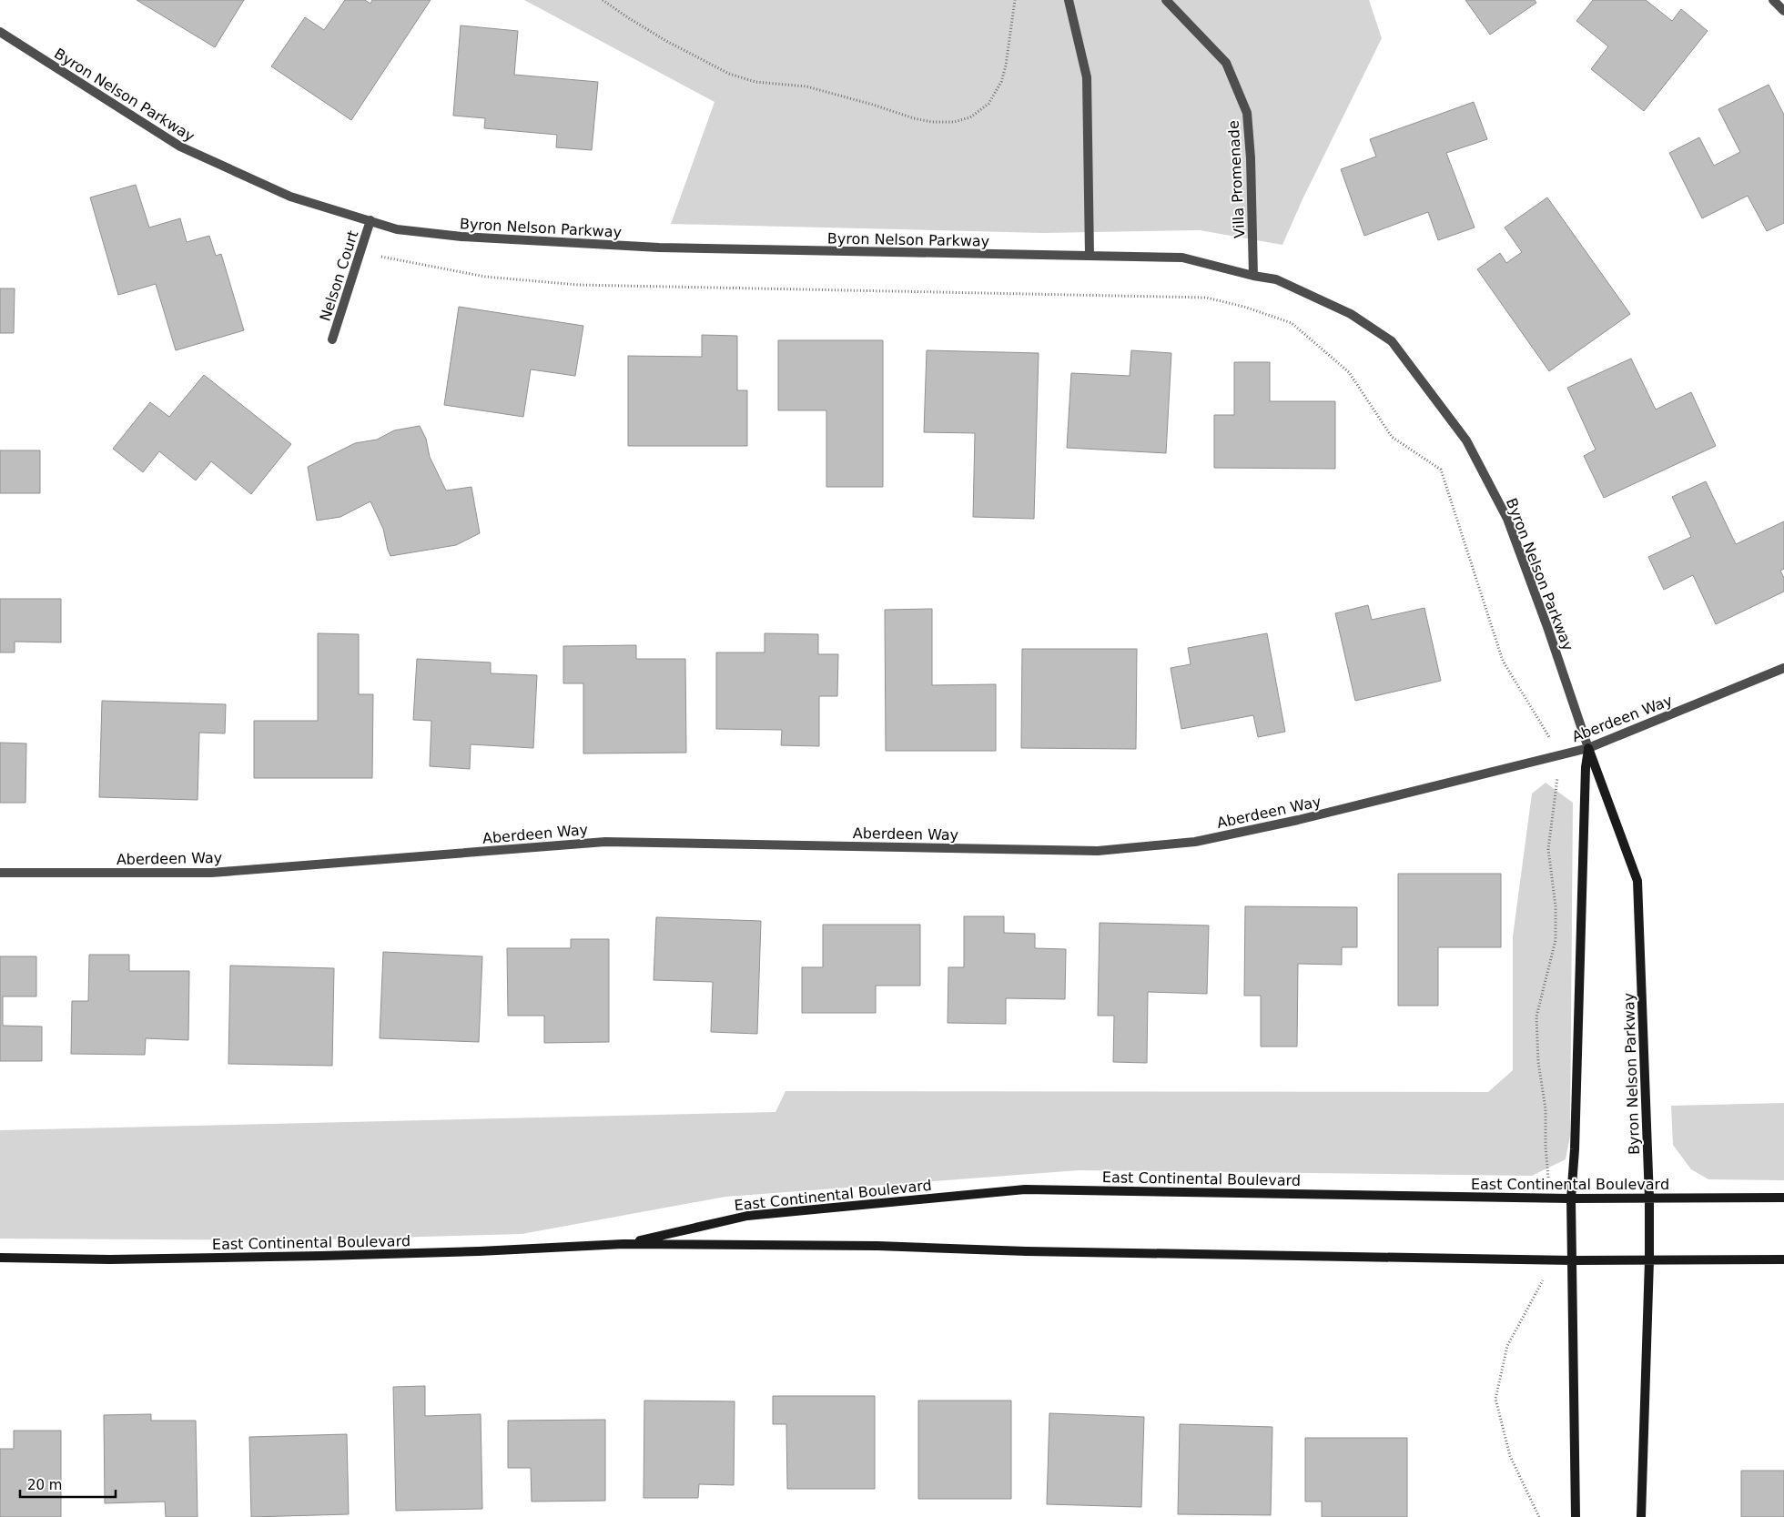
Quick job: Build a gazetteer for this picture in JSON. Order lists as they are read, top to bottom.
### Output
{
  "streets": {
    "main road": ["Byron Nelson Parkway", "East Continental Boulevard"],
    "street": ["Villa Promenade", "Nelson Court", "Aberdeen Way"]
  },
  "crossings": [
    ["Byron Nelson Parkway", "Villa Promenade"],
    ["Byron Nelson Parkway", "Nelson Court"],
    ["Byron Nelson Parkway", "Aberdeen Way"],
    ["Byron Nelson Parkway", "East Continental Boulevard"]
  ],
  "scale_bar": "20 m"
}
